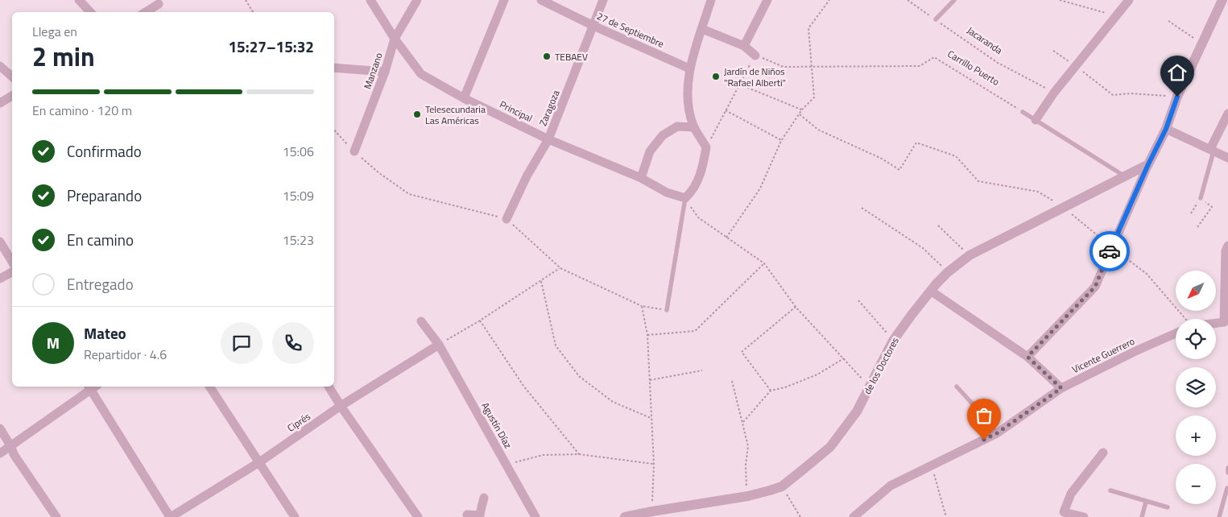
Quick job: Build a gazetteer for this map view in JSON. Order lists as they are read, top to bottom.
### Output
{
  "streets": {
    "street": [
      "27 de Septiembre",
      "Manzano",
      "Zaragoza",
      "Principal",
      "Vicente Guerrero",
      "de los Doctores",
      "Ciprés",
      "Agustín Díaz"
    ],
    "path": ["Jacaranda", "Carrillo Puerto"]
  },
  "crossings": [
    ["27 de Septiembre", "Zaragoza"],
    ["Manzano", "Principal"],
    ["Zaragoza", "Principal"],
    ["Ciprés", "Agustín Díaz"]
  ],
  "places": ["TEBAEV", "Jardín de Niños \"Rafael Alberti\"", "Telesecundaria Las Américas"],
  "north": "bottom left",
  "page": {
    "heading": ["2 min", "Llega en", "15:27–15:32"],
    "panel": ["Mateo", "Repartidor · 4.6"],
    "bar": "En camino · 120 m",
    "list": [
      ["Confirmado", "15:06"],
      ["Preparando", "15:09"],
      ["En camino", "15:23"],
      "Entregado"
    ],
    "map_buttons": ["+", "−"],
    "round": "M"
  }
}
